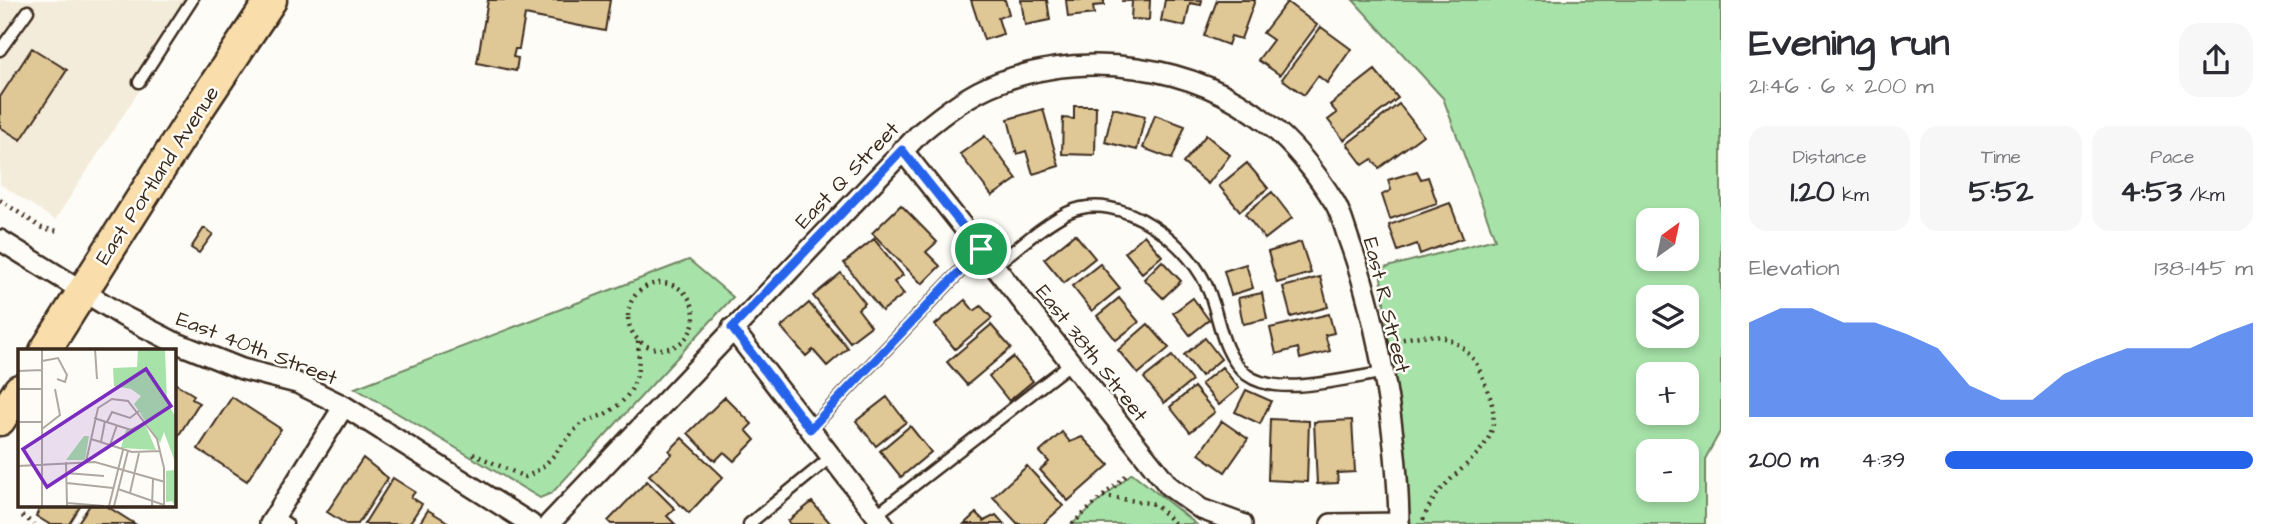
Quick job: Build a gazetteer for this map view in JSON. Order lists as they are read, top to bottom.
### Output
{
  "streets": {
    "main road": ["East Portland Avenue"],
    "street": [
      "East Q Street",
      "East R Street",
      "East 40th Street",
      "East 38th Street"
    ]
  },
  "crossings": [
    ["East Portland Avenue", "East 40th Street"],
    ["East Q Street", "East R Street"],
    ["East Q Street", "East 38th Street"]
  ],
  "north": "top right",
  "page": {
    "heading": ["Evening run", "21:46 · 6 × 200 m"],
    "stats": [
      ["Distance", "1.20 km"],
      ["Time", "5:52"],
      ["Pace", "4:53 /km"]
    ],
    "map_buttons": ["+", "−"],
    "chart": ["Elevation", "138–145 m"],
    "list": [
      {
        "name": "200 m",
        "note": "4:39"
      }
    ]
  }
}
